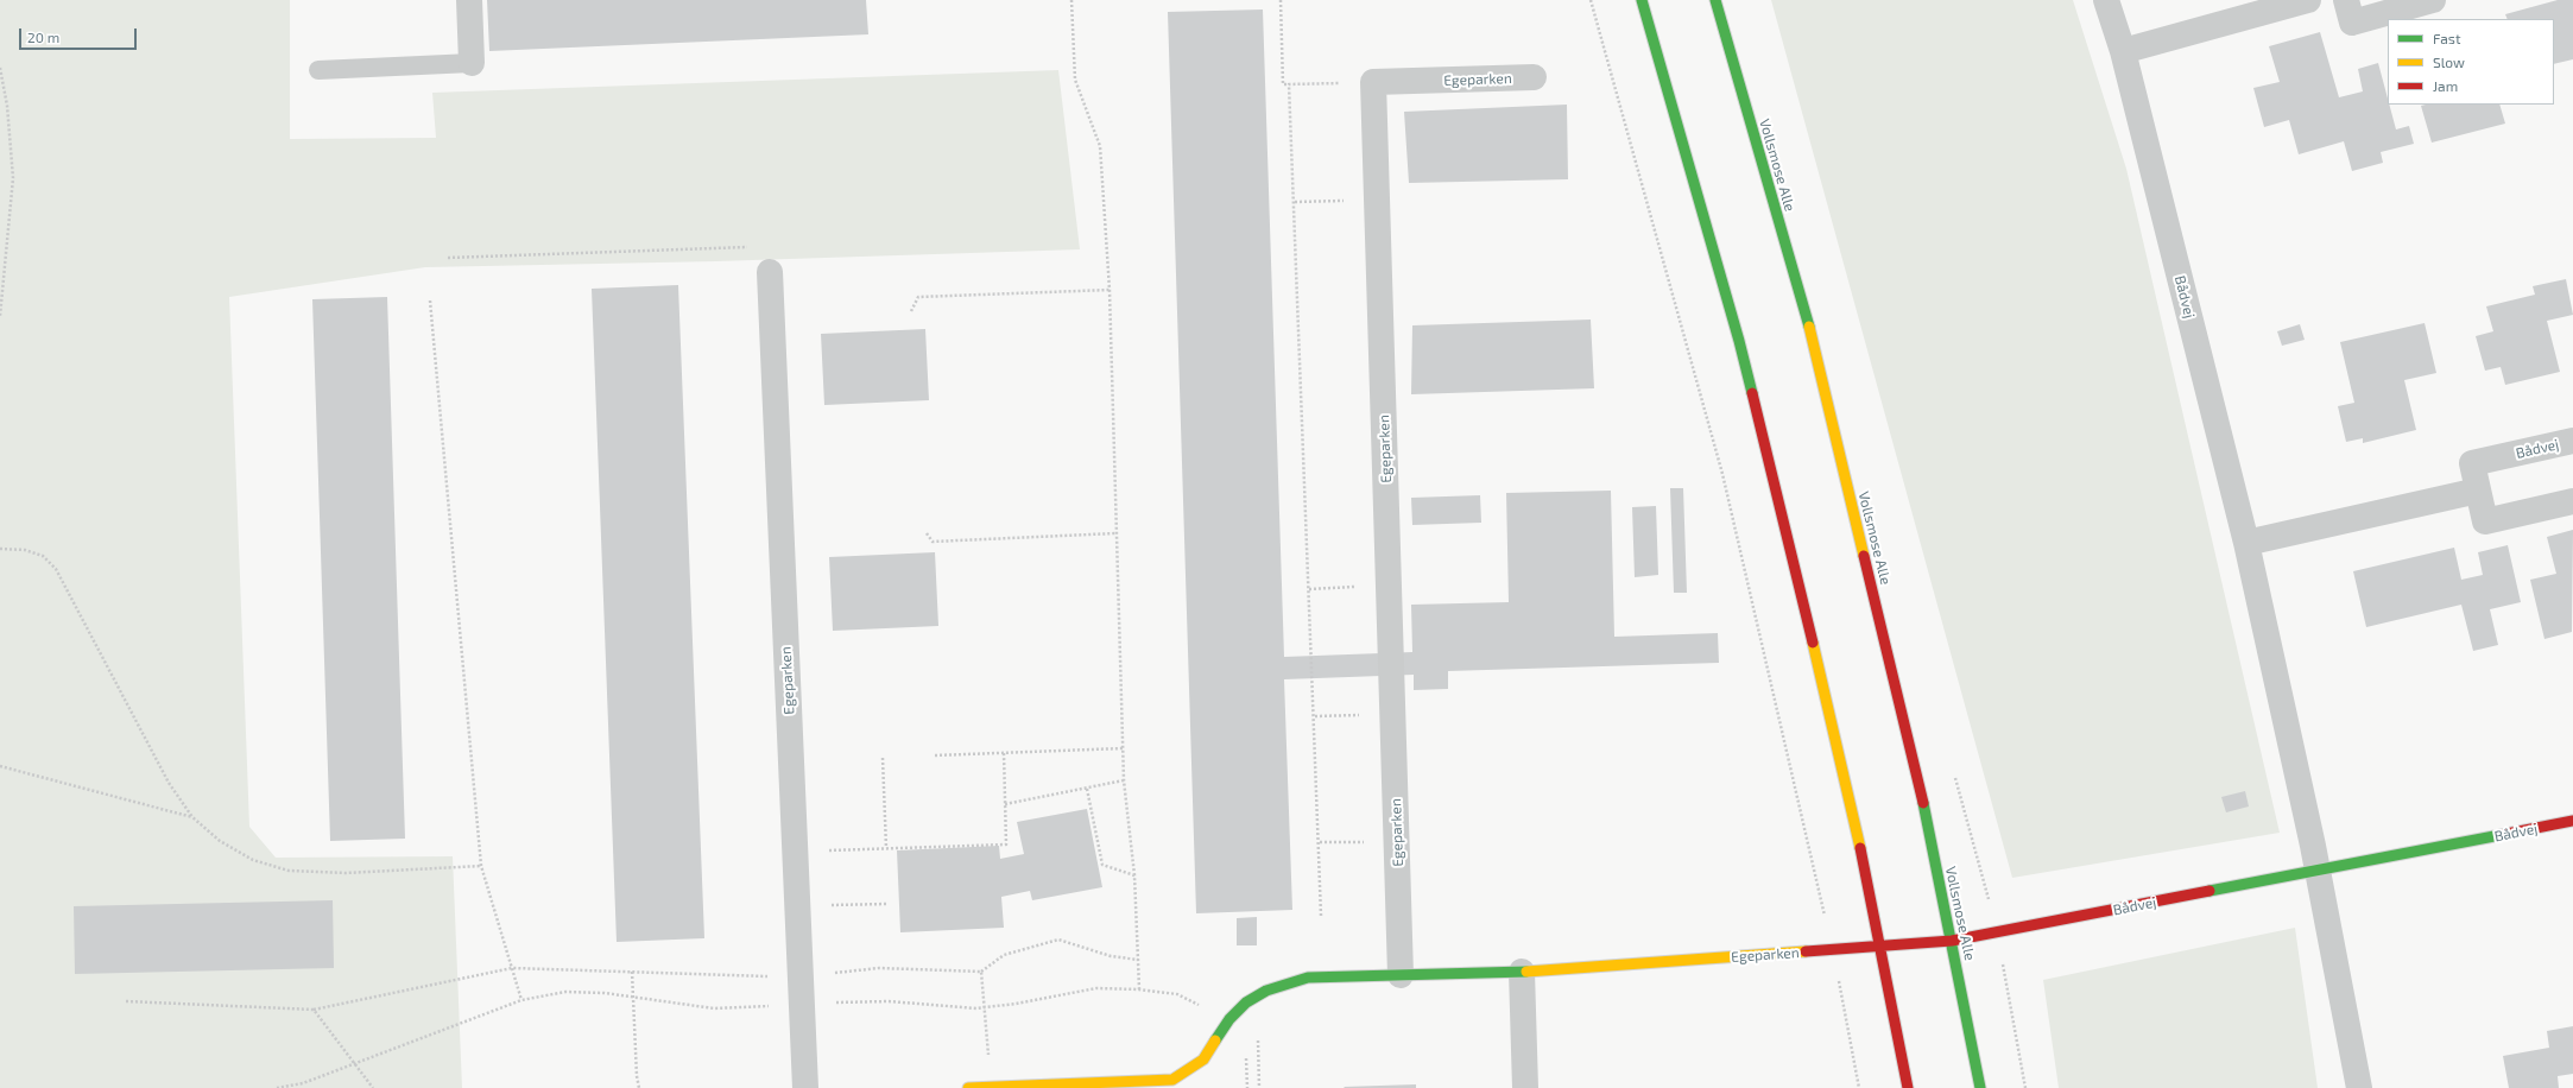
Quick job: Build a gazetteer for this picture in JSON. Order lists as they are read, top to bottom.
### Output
{
  "streets": {
    "street": ["Egeparken", "Vollsmose Alle", "Bådvej"]
  },
  "crossings": [
    ["Egeparken", "Vollsmose Alle"],
    ["Egeparken", "Bådvej"],
    ["Vollsmose Alle", "Bådvej"]
  ],
  "legend": ["Fast", "Slow", "Jam"],
  "scale_bar": "20 m"
}
